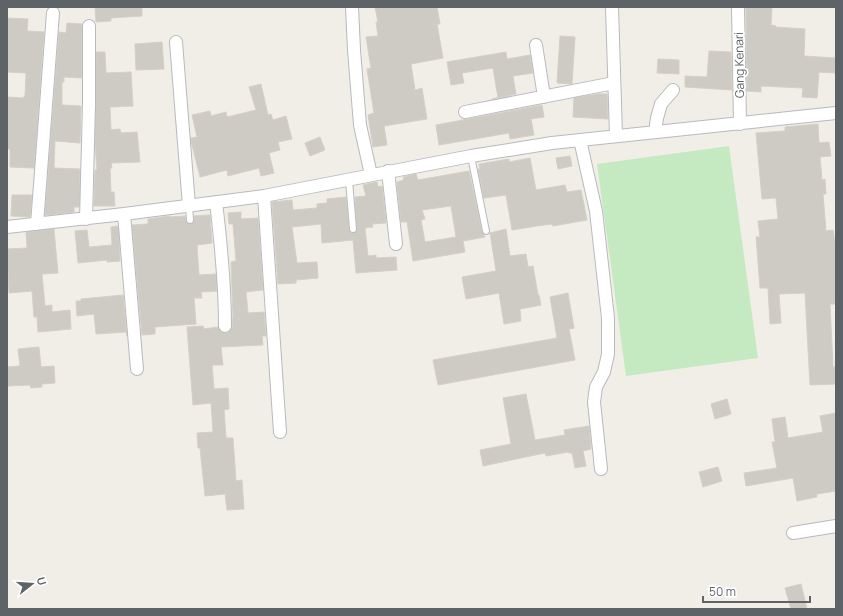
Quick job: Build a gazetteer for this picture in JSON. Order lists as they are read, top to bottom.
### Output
{
  "streets": {
    "street": ["Gang Kenari"]
  },
  "scale_bar": "50 m",
  "north": "right"
}
